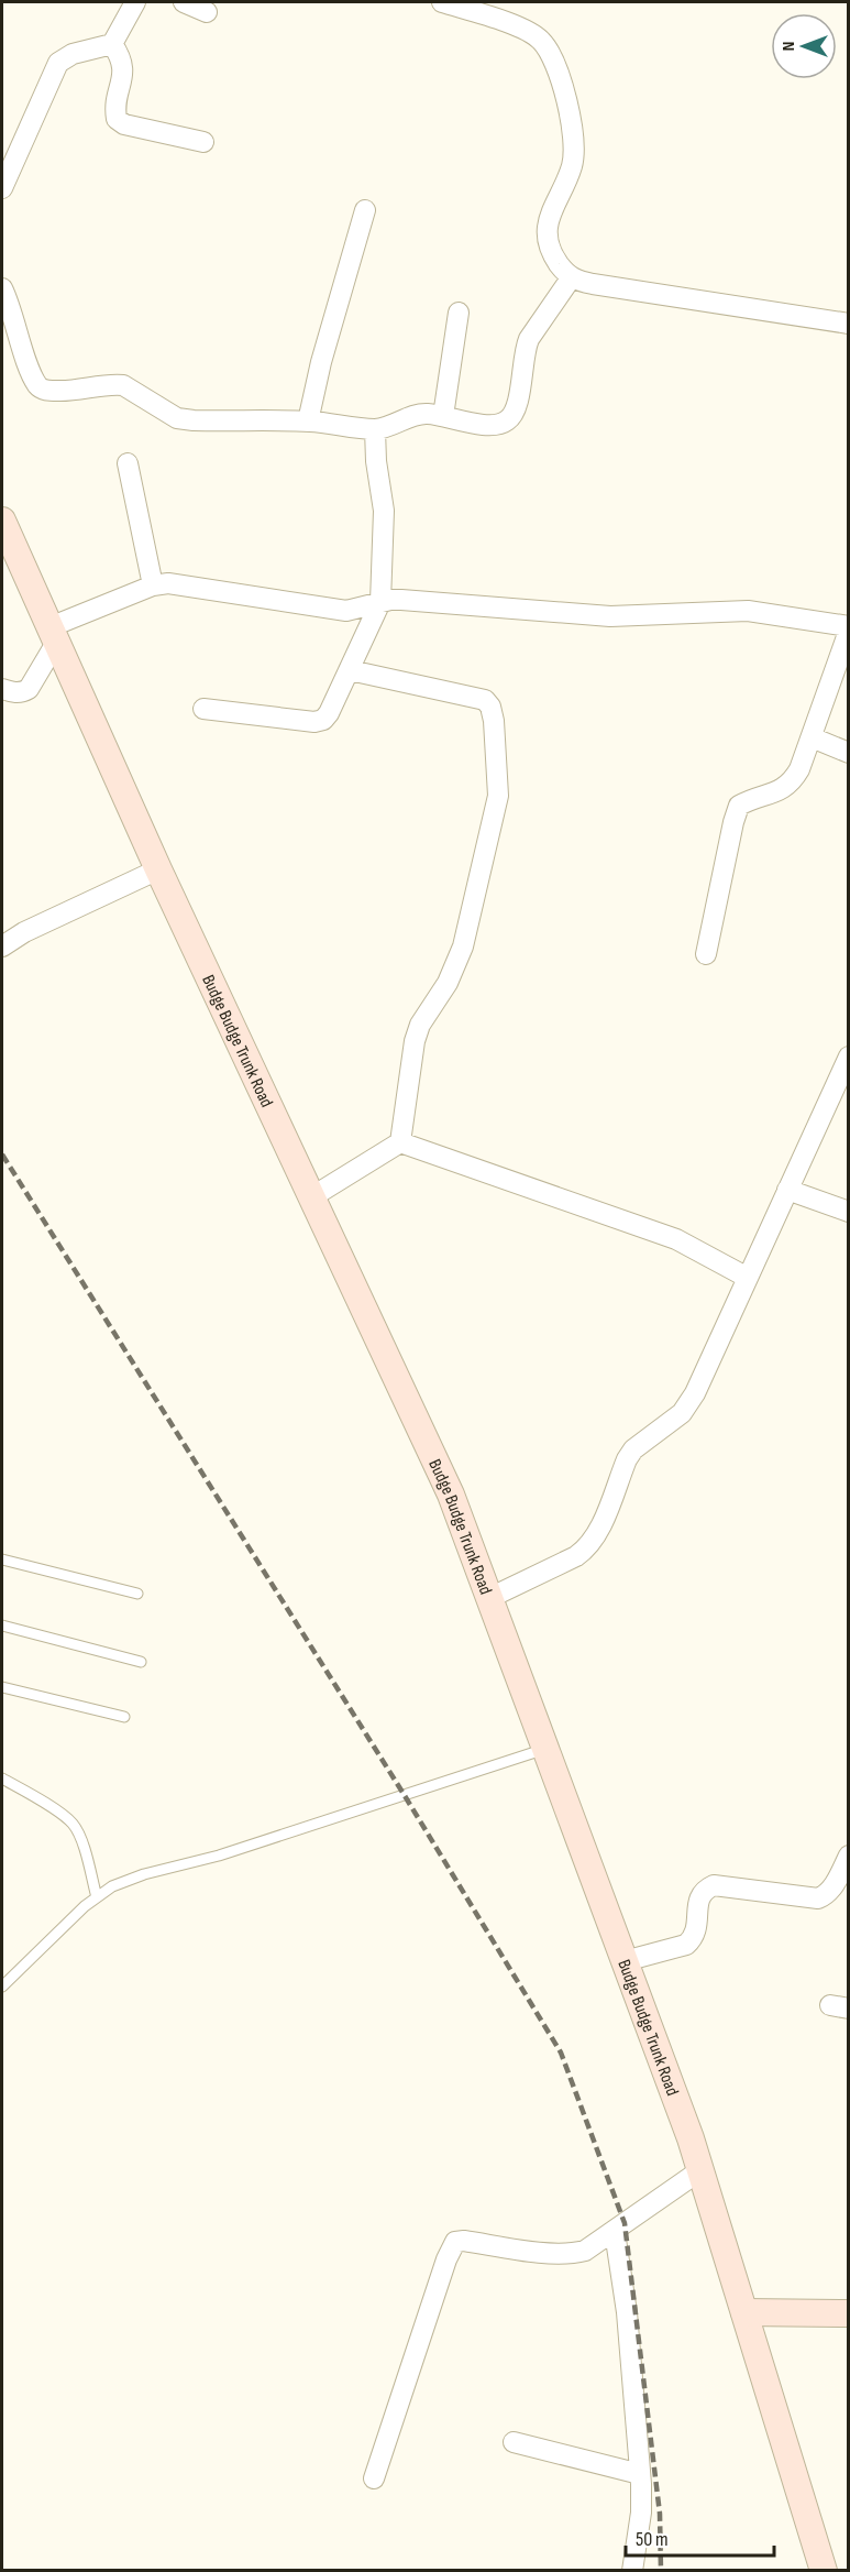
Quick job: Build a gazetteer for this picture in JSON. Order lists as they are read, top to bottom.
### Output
{
  "streets": {
    "main road": ["Budge Budge Trunk Road"]
  },
  "scale_bar": "50 m",
  "north": "left"
}
